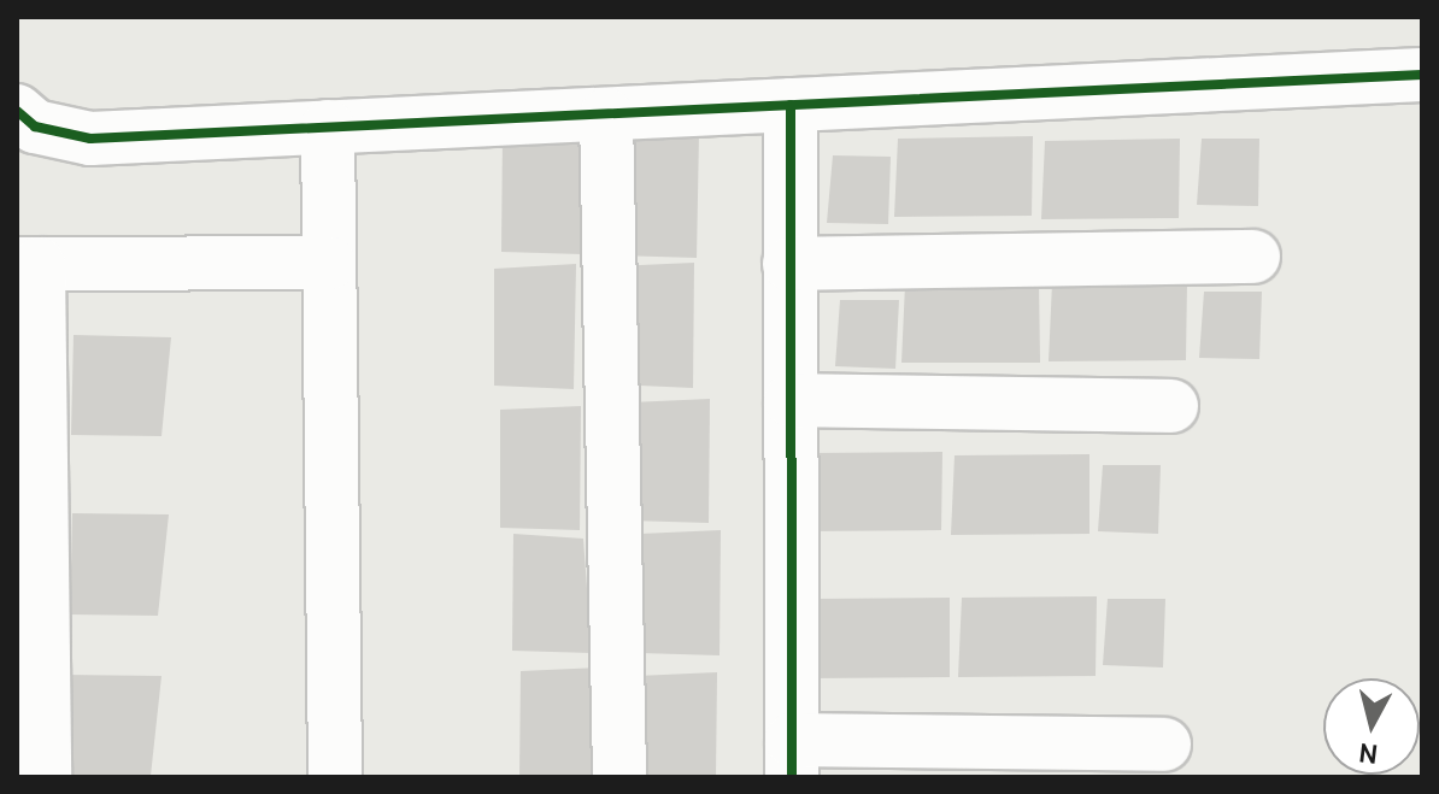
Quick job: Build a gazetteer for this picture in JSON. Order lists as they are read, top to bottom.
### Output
{
  "north": "bottom"
}
